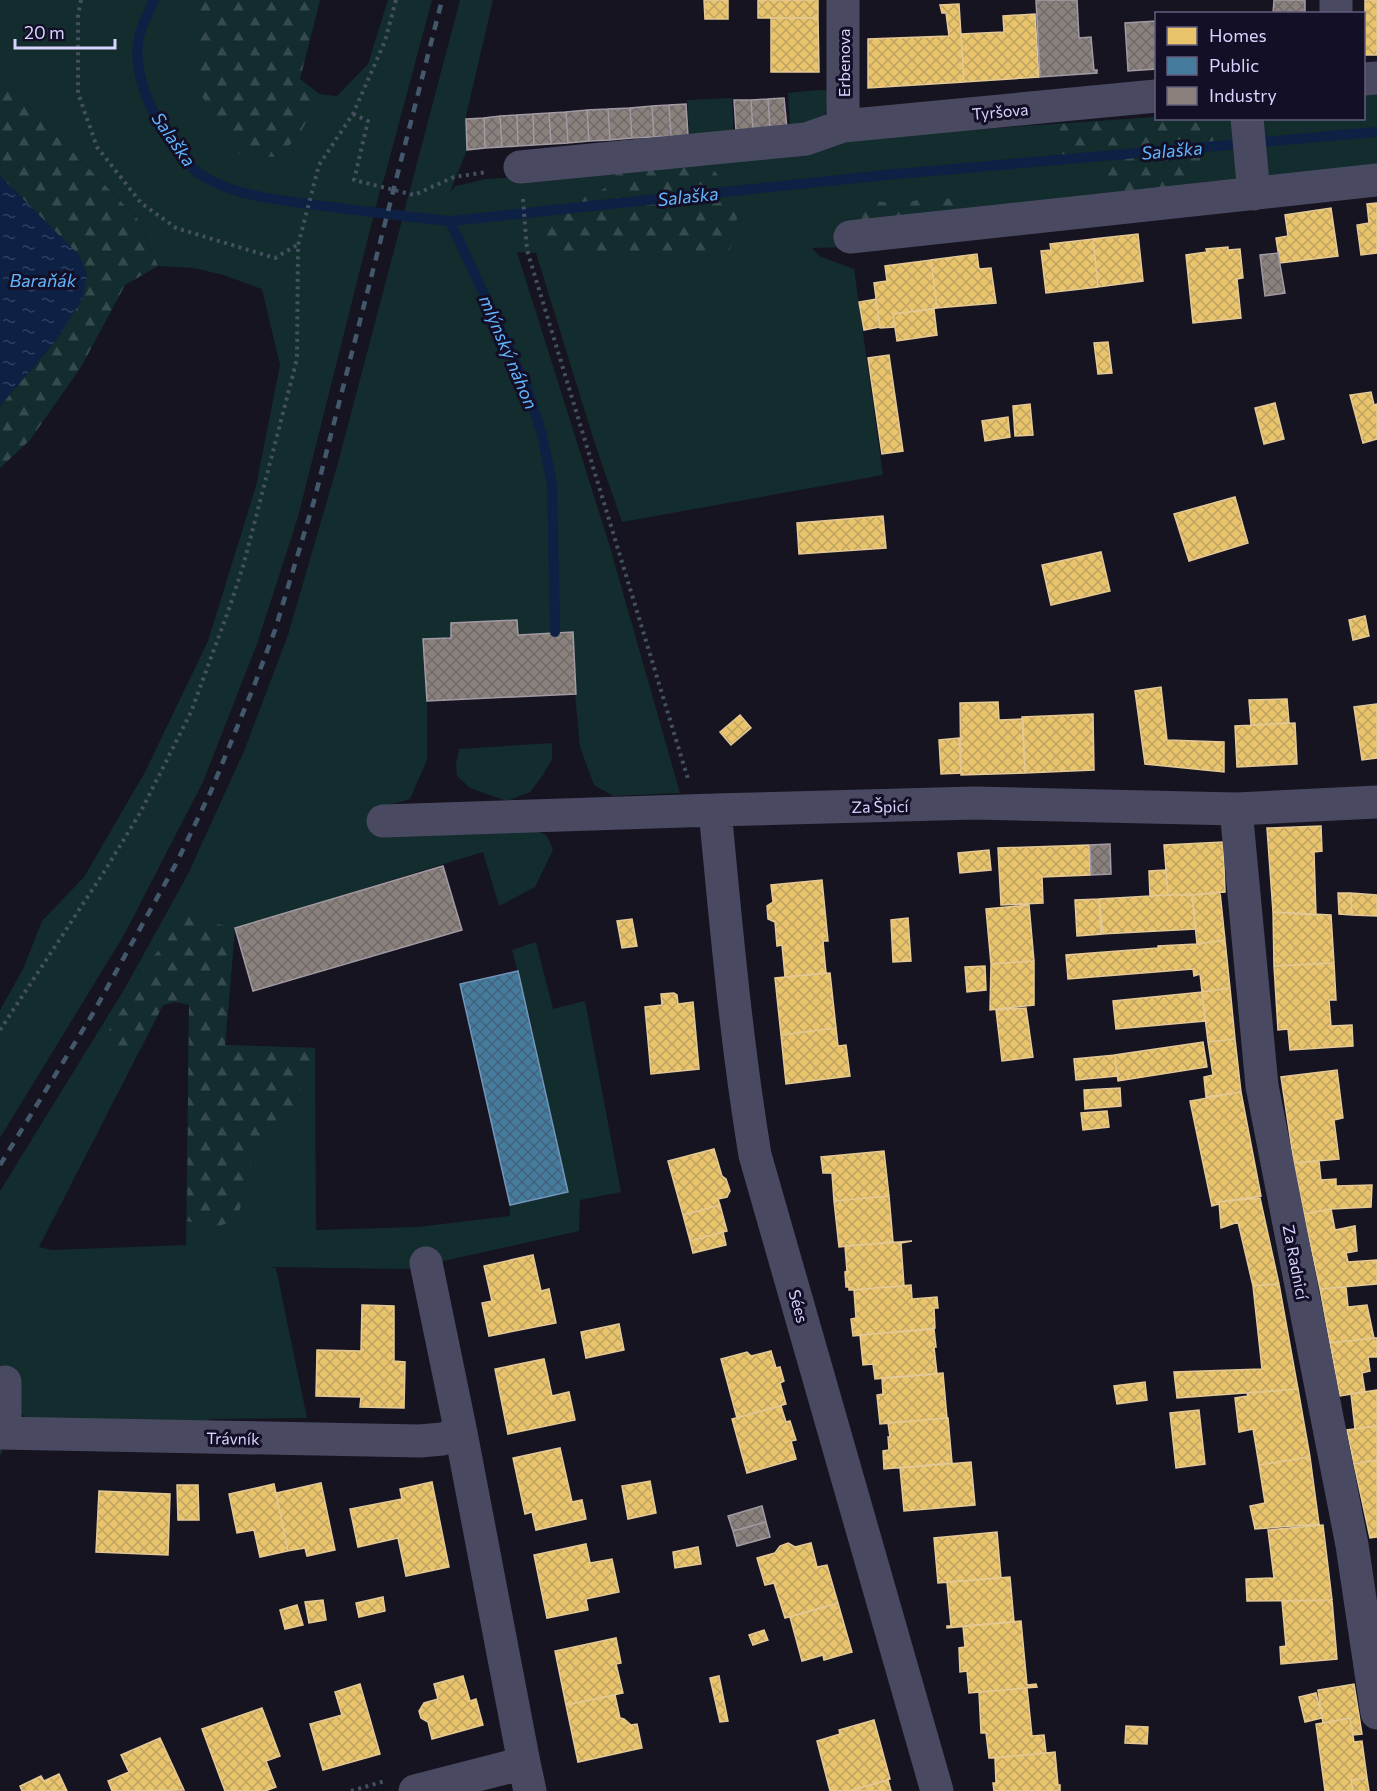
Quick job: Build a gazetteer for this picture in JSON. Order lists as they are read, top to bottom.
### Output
{
  "streets": {
    "street": [
      "Erbenova",
      "Tyršova",
      "Za Špicí",
      "Za Radnicí",
      "Sées",
      "Trávník"
    ]
  },
  "crossings": [
    ["Erbenova", "Tyršova"],
    ["Za Špicí", "Za Radnicí"],
    ["Za Špicí", "Sées"]
  ],
  "water": ["Salaška", "Baraňák", "mlýnský náhon"],
  "legend": ["Homes", "Public", "Industry"],
  "scale_bar": "20 m"
}
